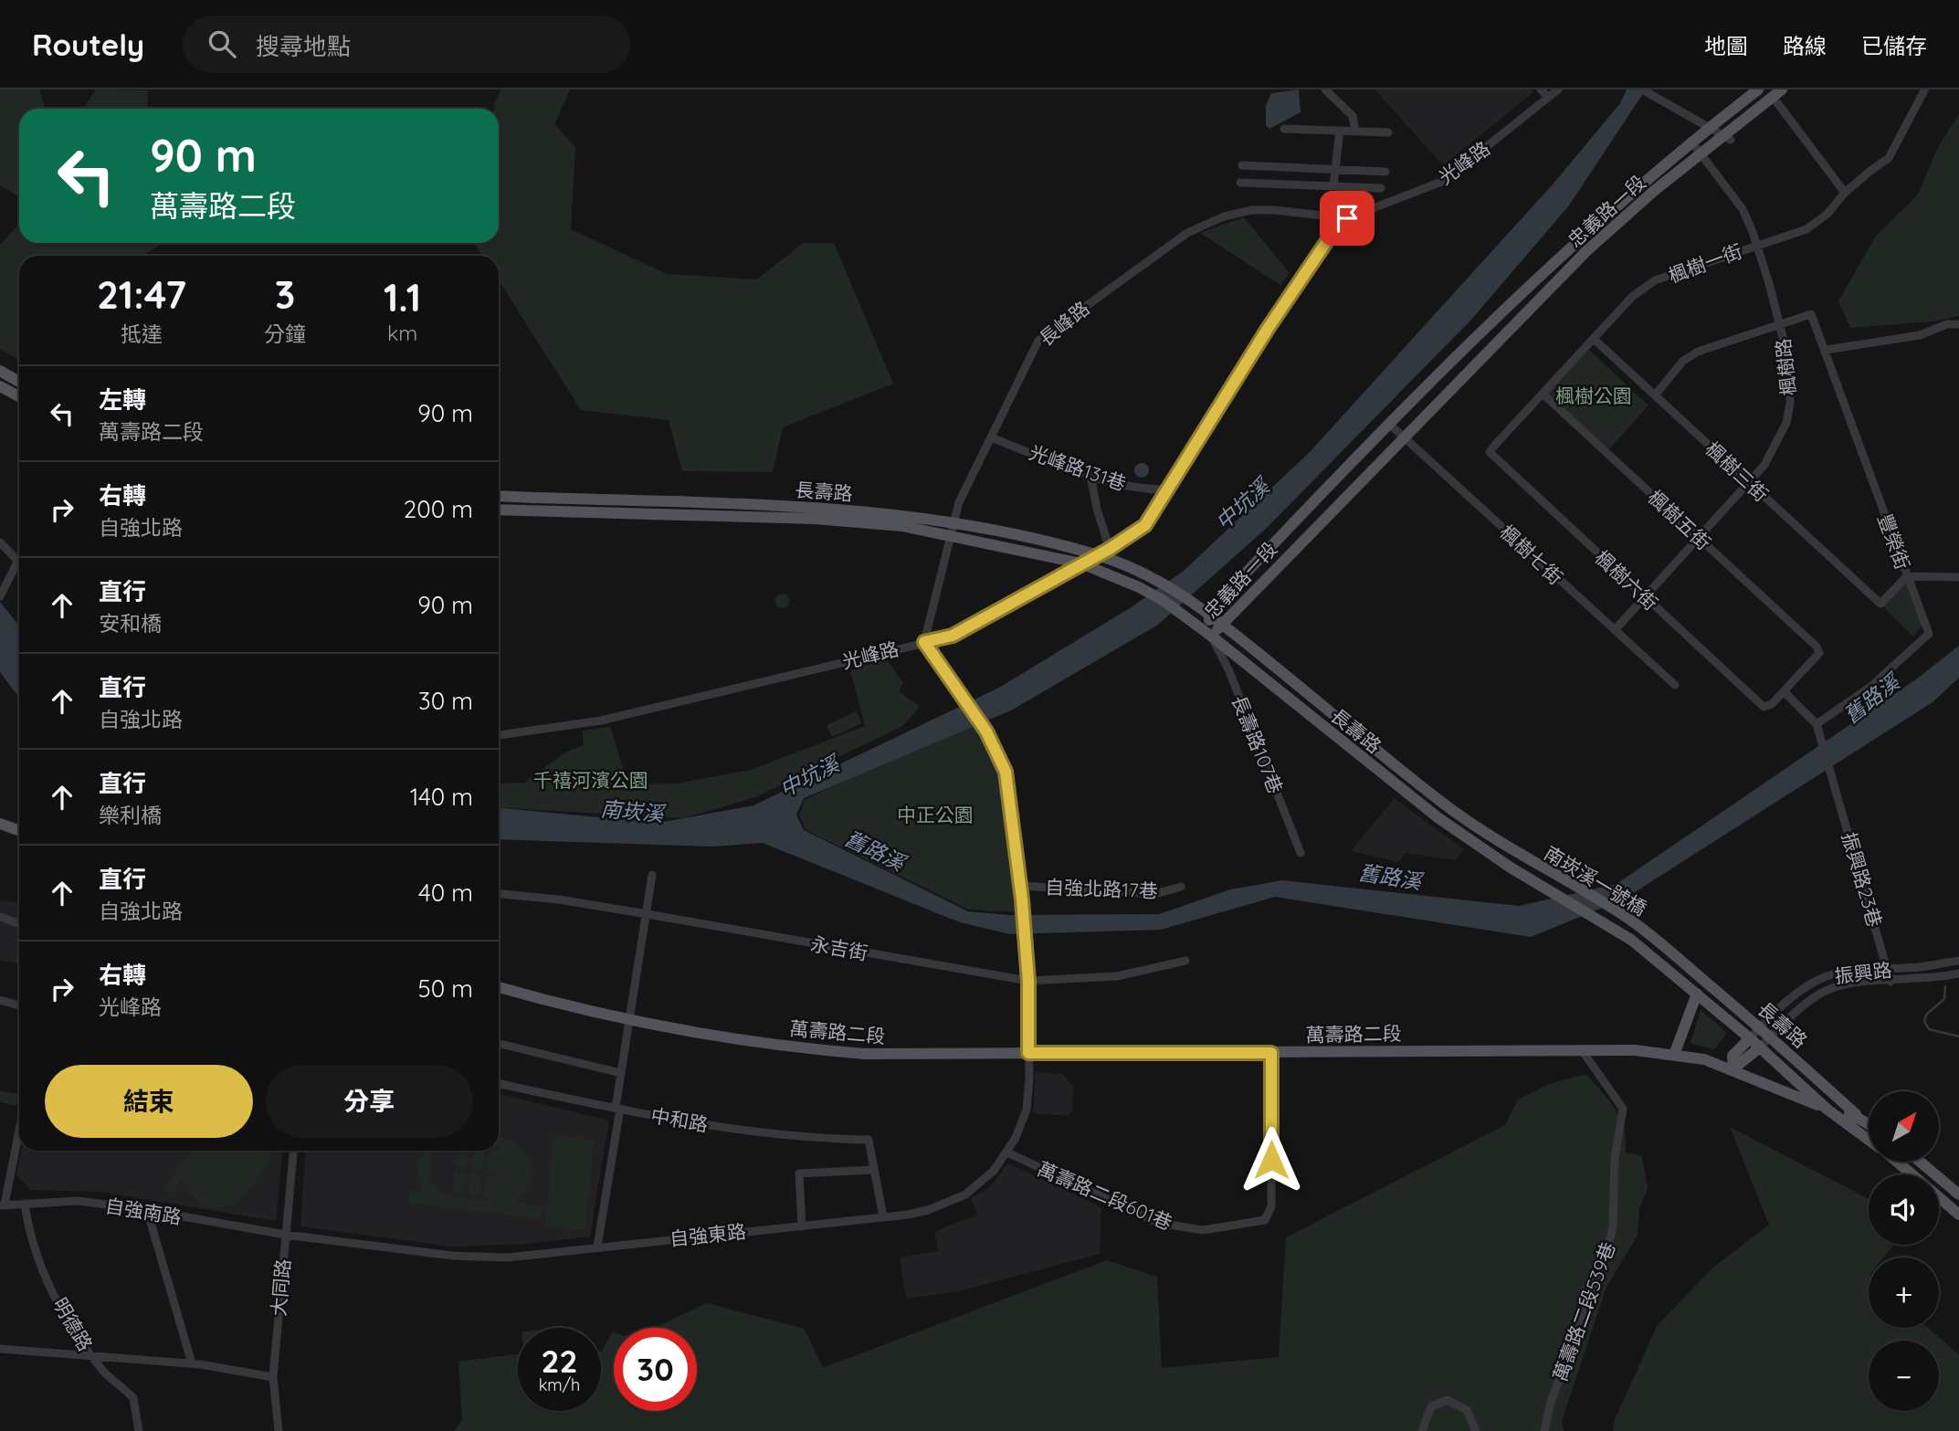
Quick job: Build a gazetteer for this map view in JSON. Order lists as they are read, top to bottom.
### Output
{
  "streets": {
    "main road": [
      "忠義路一段",
      "長壽路",
      "南崁溪一號橋",
      "萬壽路二段"
    ],
    "street": [
      "光峰路",
      "楓樹一街",
      "長峰路",
      "楓樹路",
      "光峰路131巷",
      "楓樹三街",
      "楓樹五街",
      "豐榮街",
      "楓樹七街",
      "楓樹六街",
      "長壽路107巷",
      "振興路23巷",
      "自強北路17巷",
      "永吉街",
      "振興路",
      "中和路",
      "萬壽路二段601巷",
      "自強南路",
      "自強東路",
      "大同路",
      "萬壽路二段539巷",
      "明德路"
    ]
  },
  "crossings": [
    ["光峰路", "長峰路"],
    ["光峰路", "光峰路131巷"],
    ["光峰路", "長壽路"],
    ["光峰路", "自強東路"],
    ["忠義路一段", "楓樹路"],
    ["忠義路一段", "長壽路"],
    ["忠義路一段", "楓樹七街"],
    ["忠義路一段", "長壽路107巷"],
    ["楓樹一街", "楓樹路"],
    ["楓樹一街", "楓樹三街"],
    ["楓樹一街", "楓樹五街"],
    ["楓樹一街", "楓樹六街"],
    ["長峰路", "光峰路131巷"],
    ["長峰路", "長壽路"],
    ["長峰路", "自強東路"],
    ["楓樹路", "楓樹三街"],
    ["楓樹路", "楓樹五街"],
    ["楓樹路", "豐榮街"],
    ["楓樹路", "楓樹七街"],
    ["楓樹路", "楓樹六街"],
    ["楓樹三街", "豐榮街"],
    ["長壽路", "長壽路107巷"],
    ["長壽路", "南崁溪一號橋"],
    ["長壽路", "振興路"],
    ["長壽路", "萬壽路二段"],
    ["楓樹五街", "楓樹六街"],
    ["豐榮街", "振興路23巷"],
    ["振興路23巷", "振興路"],
    ["自強北路17巷", "自強東路"],
    ["永吉街", "自強東路"],
    ["萬壽路二段", "萬壽路二段601巷"],
    ["萬壽路二段", "自強東路"],
    ["萬壽路二段", "萬壽路二段539巷"],
    ["萬壽路二段601巷", "自強東路"],
    ["自強南路", "自強東路"],
    ["自強南路", "大同路"],
    ["自強南路", "明德路"],
    ["自強東路", "大同路"]
  ],
  "water": ["中坑溪", "舊路溪", "南崁溪"],
  "parks": ["楓樹公園", "千禧河濱公園", "中正公園"],
  "north": "top right",
  "page": {
    "header": "Routely",
    "search": "搜尋地點",
    "nav": ["地圖", "路線", "已儲存"],
    "turn": ["90 m", "萬壽路二段"],
    "eta": [
      "21:47",
      "抵達",
      "3",
      "分鐘",
      "1.1",
      "km"
    ],
    "list": [
      {
        "name": "左轉",
        "note": "萬壽路二段",
        "value": "90 m"
      },
      {
        "name": "右轉",
        "note": "自強北路",
        "value": "200 m"
      },
      {
        "name": "直行",
        "note": "安和橋",
        "value": "90 m"
      },
      {
        "name": "直行",
        "note": "自強北路",
        "value": "30 m"
      },
      {
        "name": "直行",
        "note": "樂利橋",
        "value": "140 m"
      },
      {
        "name": "直行",
        "note": "自強北路",
        "value": "40 m"
      },
      {
        "name": "右轉",
        "note": "光峰路",
        "value": "50 m"
      }
    ],
    "buttons": ["結束", "分享"],
    "map_buttons": ["+", "−"],
    "speed": "22 km/h",
    "limit": "30"
  }
}
